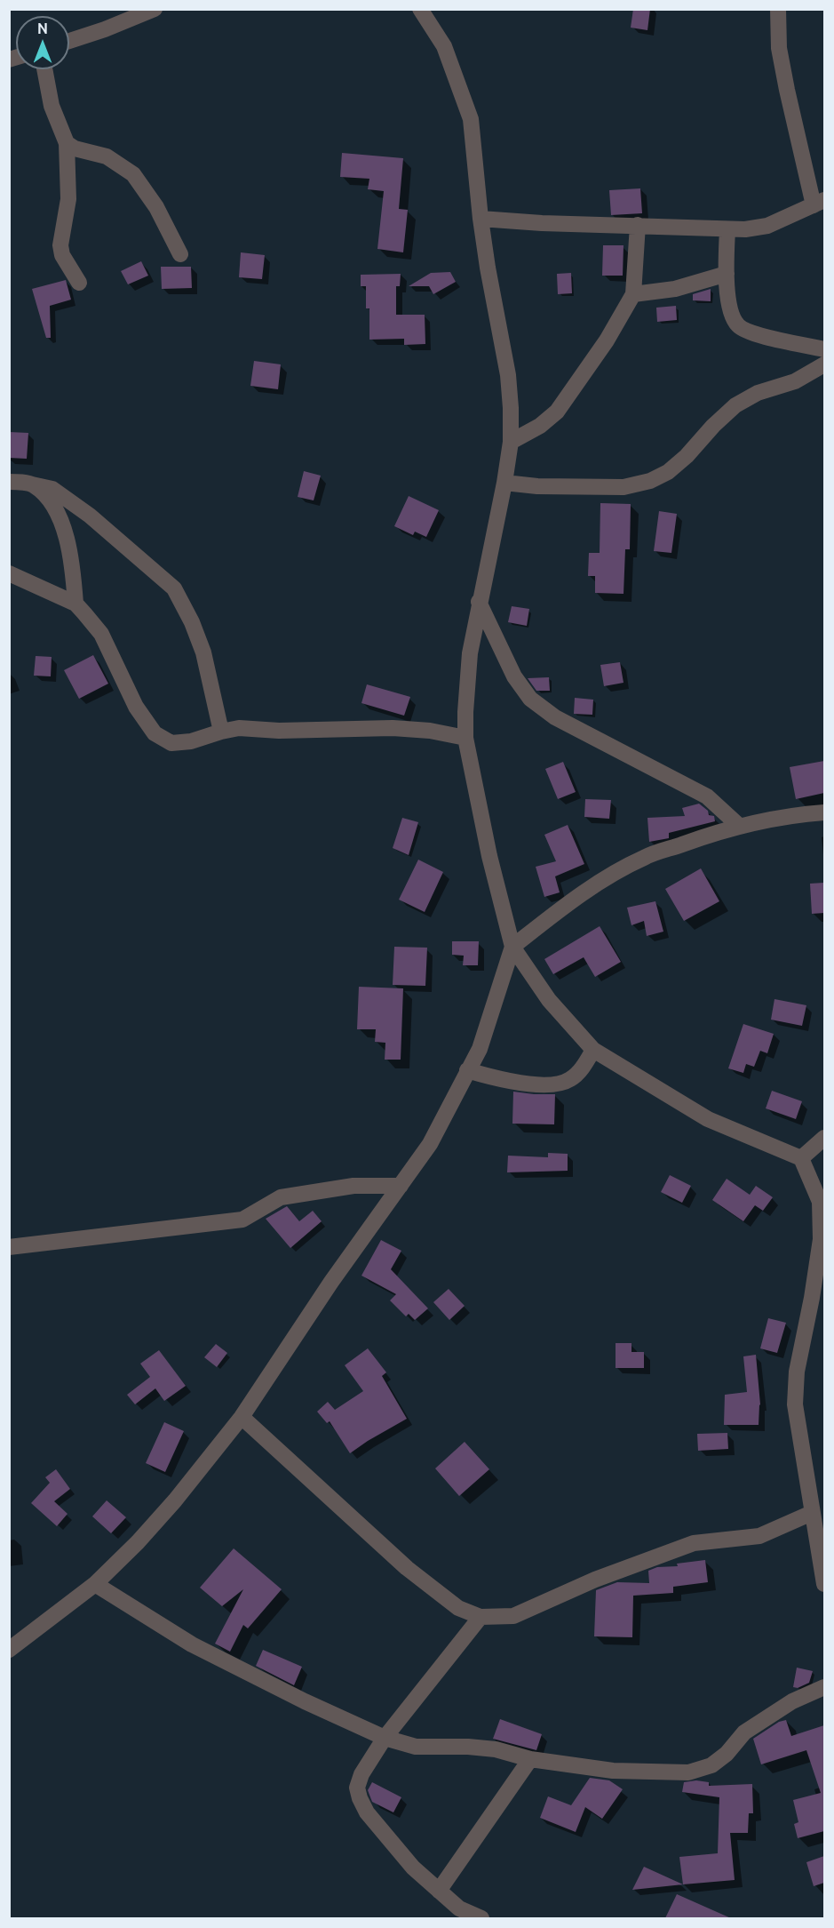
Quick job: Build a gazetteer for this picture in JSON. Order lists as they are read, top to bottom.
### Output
{
  "north": "top"
}
